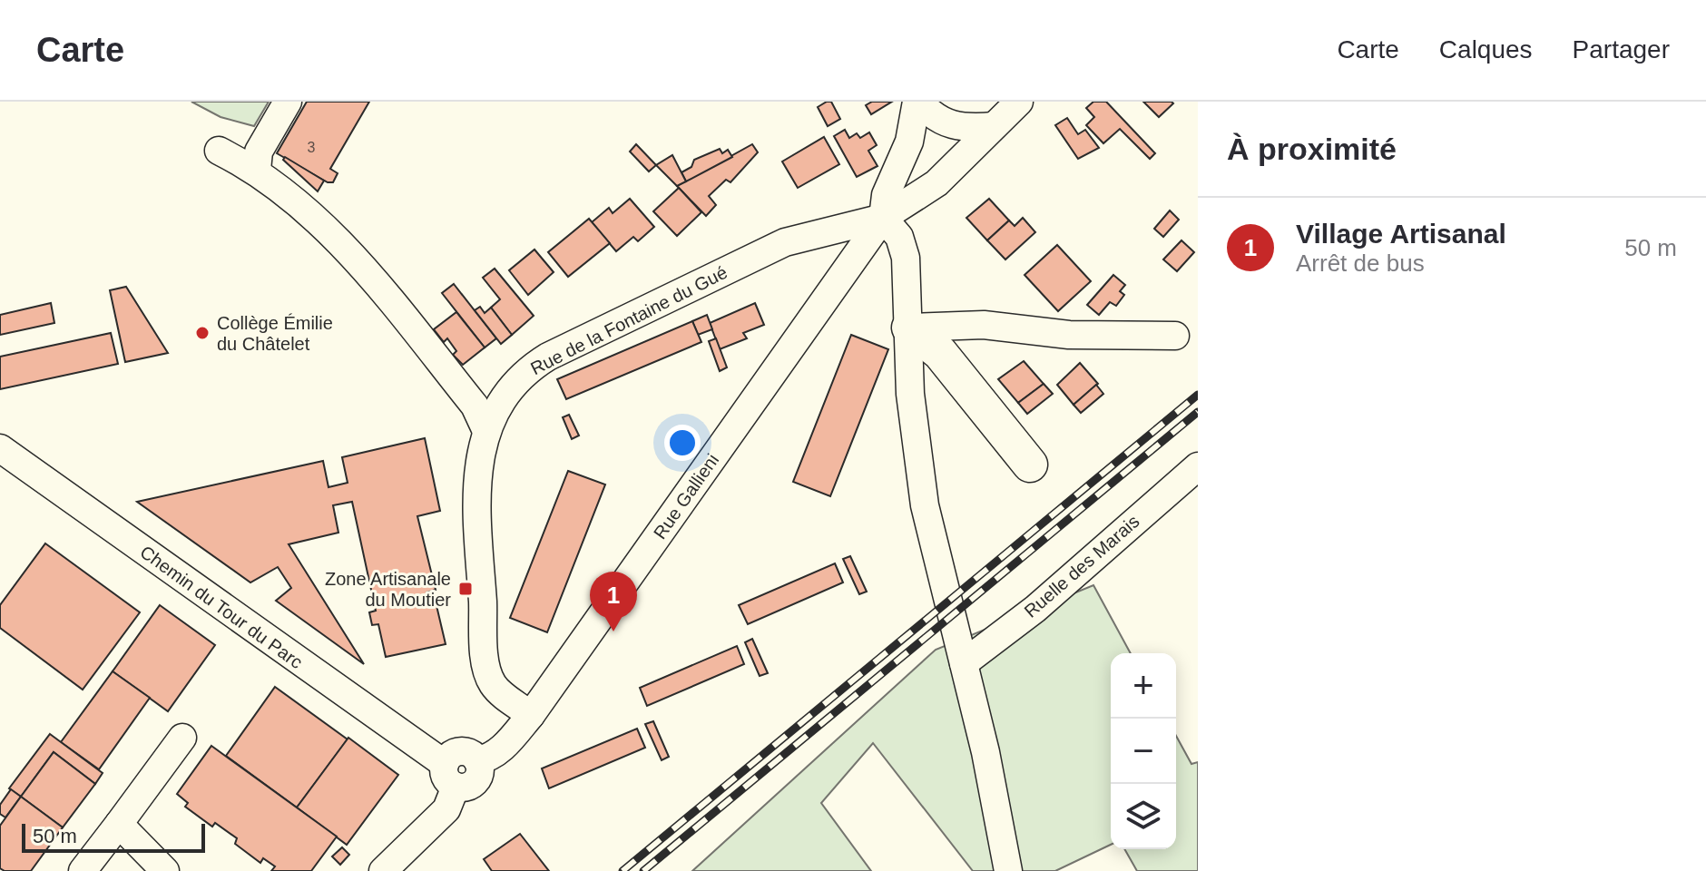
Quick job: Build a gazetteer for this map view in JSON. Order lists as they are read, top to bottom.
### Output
{
  "streets": {
    "street": [
      "Rue de la Fontaine du Gué",
      "Rue Gallieni",
      "Ruelle des Marais",
      "Chemin du Tour du Parc"
    ]
  },
  "crossings": [
    ["Rue de la Fontaine du Gué", "Rue Gallieni"],
    ["Rue Gallieni", "Chemin du Tour du Parc"]
  ],
  "places": {
    "other": ["Collège Émilie du Châtelet"],
    "transit": ["Zone Artisanale du Moutier"]
  },
  "house_numbers": ["3"],
  "scale_bar": "50 m",
  "page": {
    "header": "Carte",
    "nav": ["Carte", "Calques", "Partager"],
    "heading": "À proximité",
    "list": [
      {
        "mark": "1",
        "name": "Village Artisanal",
        "note": "Arrêt de bus",
        "value": "50 m"
      }
    ],
    "pins": "1",
    "map_buttons": ["+", "−"],
    "scale": "50 m"
  }
}
